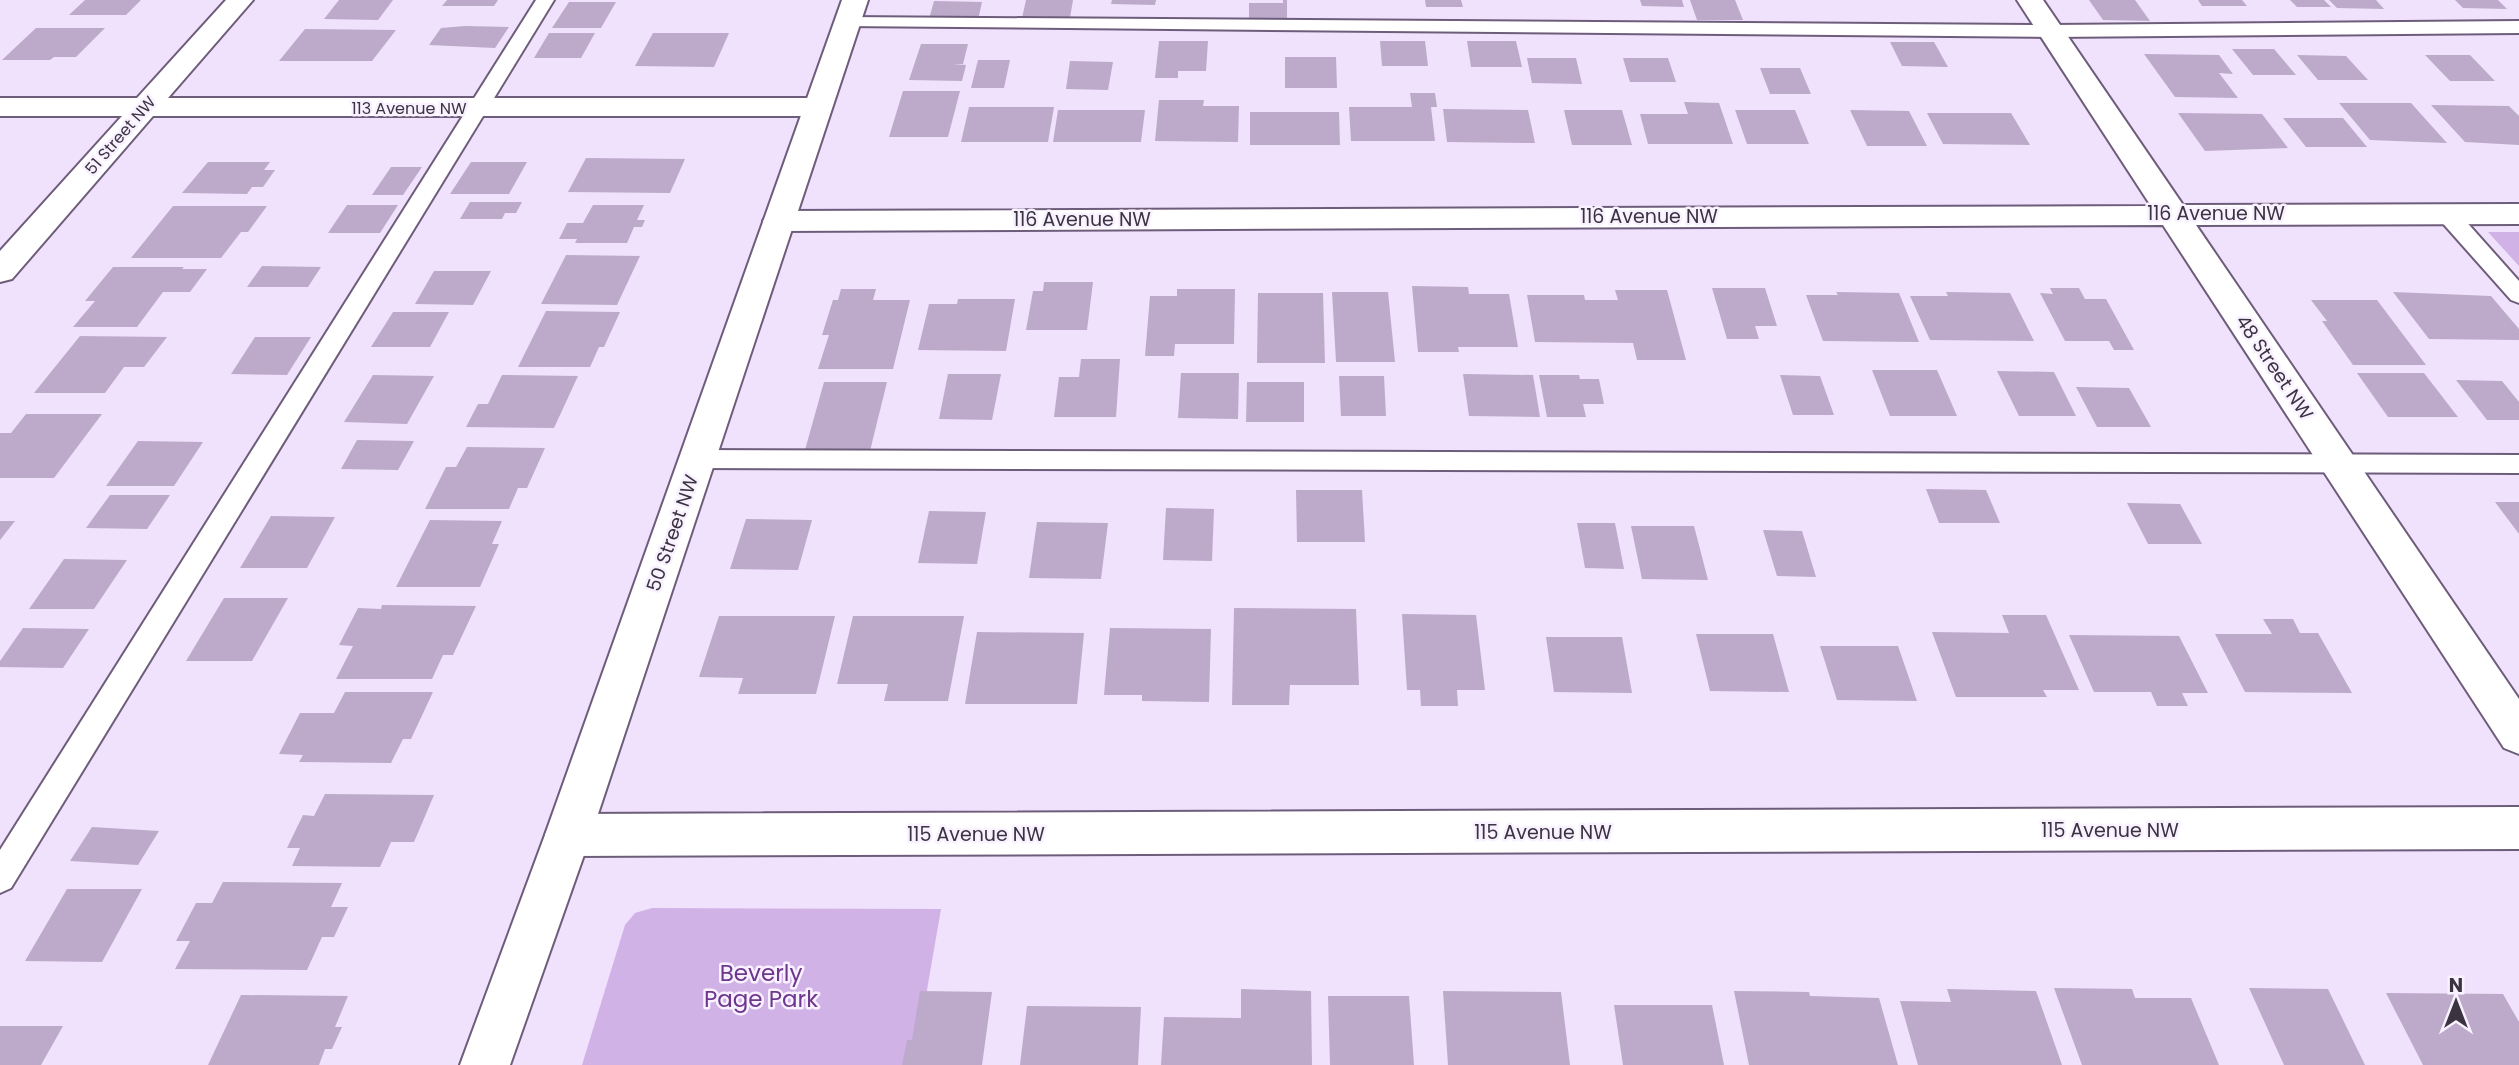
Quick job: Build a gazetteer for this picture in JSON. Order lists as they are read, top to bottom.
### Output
{
  "streets": {
    "street": [
      "113 Avenue NW",
      "51 Street NW",
      "116 Avenue NW",
      "48 Street NW",
      "50 Street NW",
      "115 Avenue NW"
    ]
  },
  "crossings": [
    ["113 Avenue NW", "51 Street NW"],
    ["113 Avenue NW", "50 Street NW"],
    ["116 Avenue NW", "48 Street NW"],
    ["116 Avenue NW", "50 Street NW"],
    ["50 Street NW", "115 Avenue NW"]
  ],
  "parks": ["Beverly Page Park"],
  "north": "top"
}
